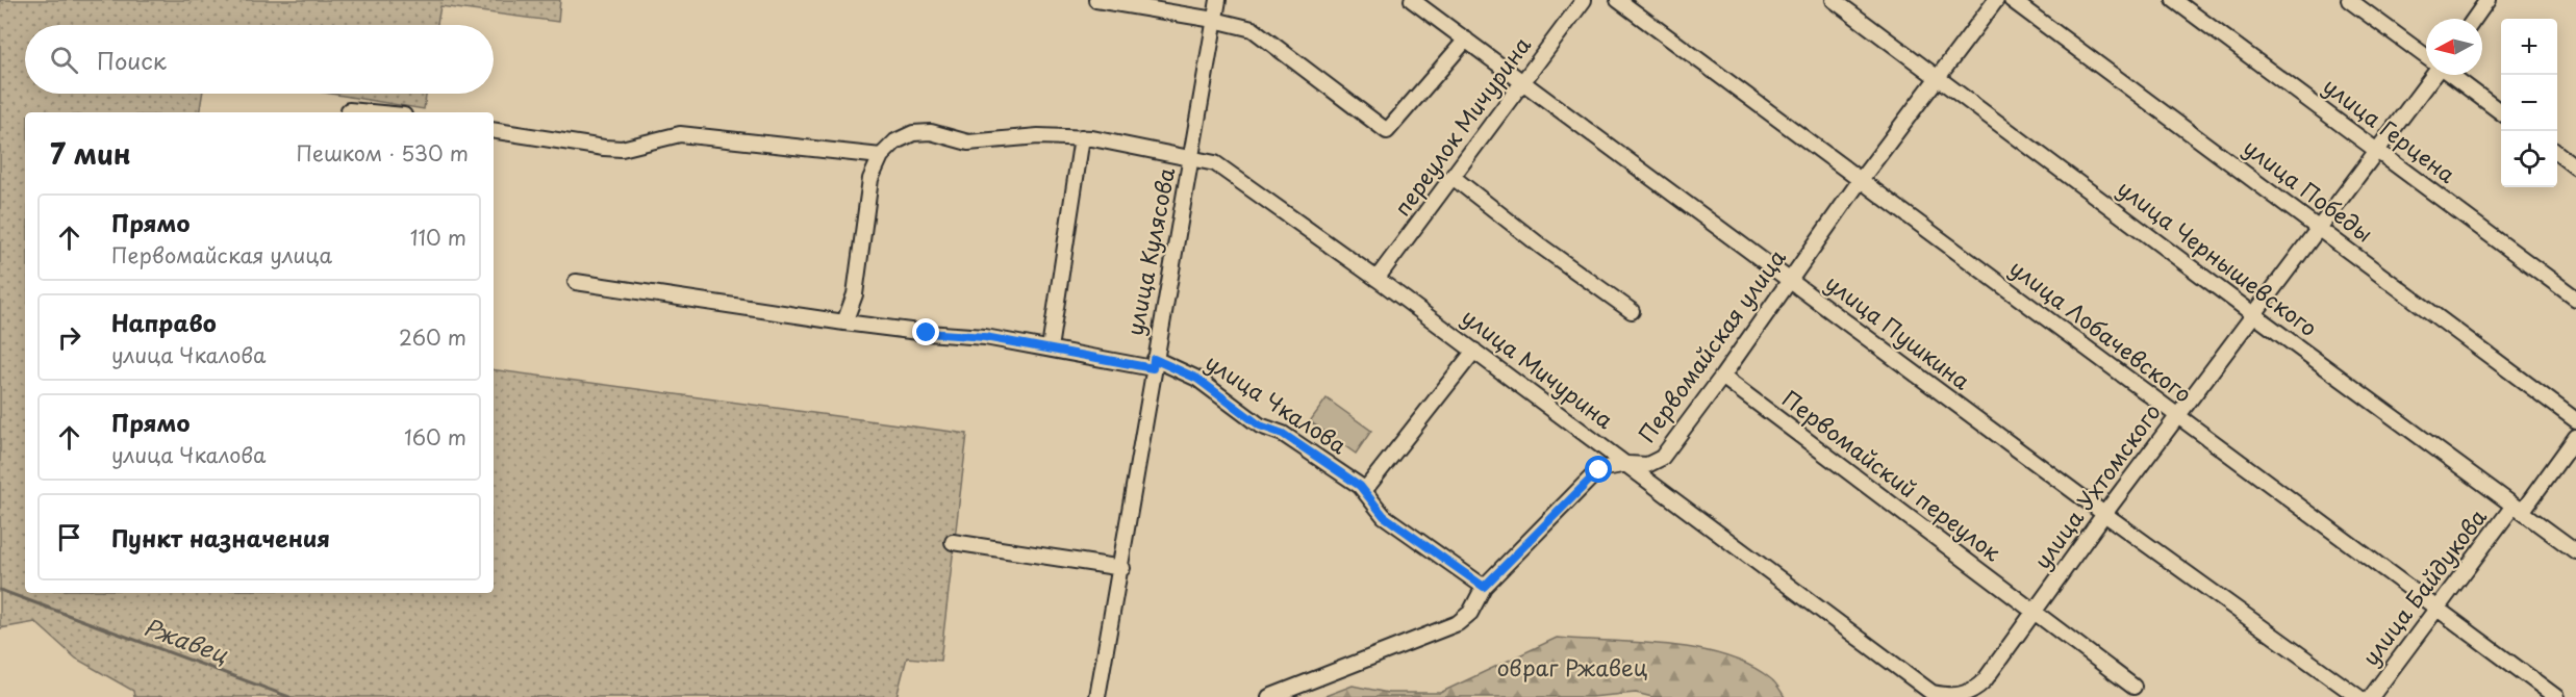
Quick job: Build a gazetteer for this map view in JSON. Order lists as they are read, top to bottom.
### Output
{
  "streets": {
    "street": [
      "переулок Мичурина",
      "улица Герцена",
      "улица Победы",
      "улица Кулясова",
      "улица Чернышевского",
      "улица Лобачевского",
      "улица Пушкина",
      "Первомайская улица",
      "улица Мичурина",
      "улица Чкалова",
      "Первомайский переулок",
      "улица Ухтомского",
      "улица Байдукова"
    ]
  },
  "crossings": [
    ["переулок Мичурина", "улица Пушкина"],
    ["переулок Мичурина", "улица Мичурина"],
    ["улица Герцена", "улица Ухтомского"],
    ["улица Победы", "улица Ухтомского"],
    ["улица Кулясова", "улица Мичурина"],
    ["улица Кулясова", "улица Чкалова"],
    ["улица Чернышевского", "Первомайская улица"],
    ["улица Чернышевского", "улица Ухтомского"],
    ["улица Чернышевского", "улица Байдукова"],
    ["улица Лобачевского", "Первомайская улица"],
    ["улица Лобачевского", "улица Ухтомского"],
    ["улица Лобачевского", "улица Байдукова"],
    ["улица Пушкина", "Первомайская улица"],
    ["улица Пушкина", "улица Ухтомского"],
    ["Первомайская улица", "улица Мичурина"],
    ["Первомайская улица", "улица Чкалова"],
    ["Первомайская улица", "Первомайский переулок"],
    ["улица Мичурина", "улица Ухтомского"],
    ["Первомайский переулок", "улица Ухтомского"]
  ],
  "water": ["Ржавец"],
  "parks": ["овраг Ржавец"],
  "north": "left",
  "page": {
    "map_buttons": ["+", "−"],
    "search": "Поиск",
    "heading": ["7 мин", "Пешком · 530 m"],
    "list": [
      ["Прямо", "Первомайская улица", "110 m"],
      ["Направо", "улица Чкалова", "260 m"],
      ["Прямо", "улица Чкалова", "160 m"],
      "Пункт назначения"
    ]
  }
}
